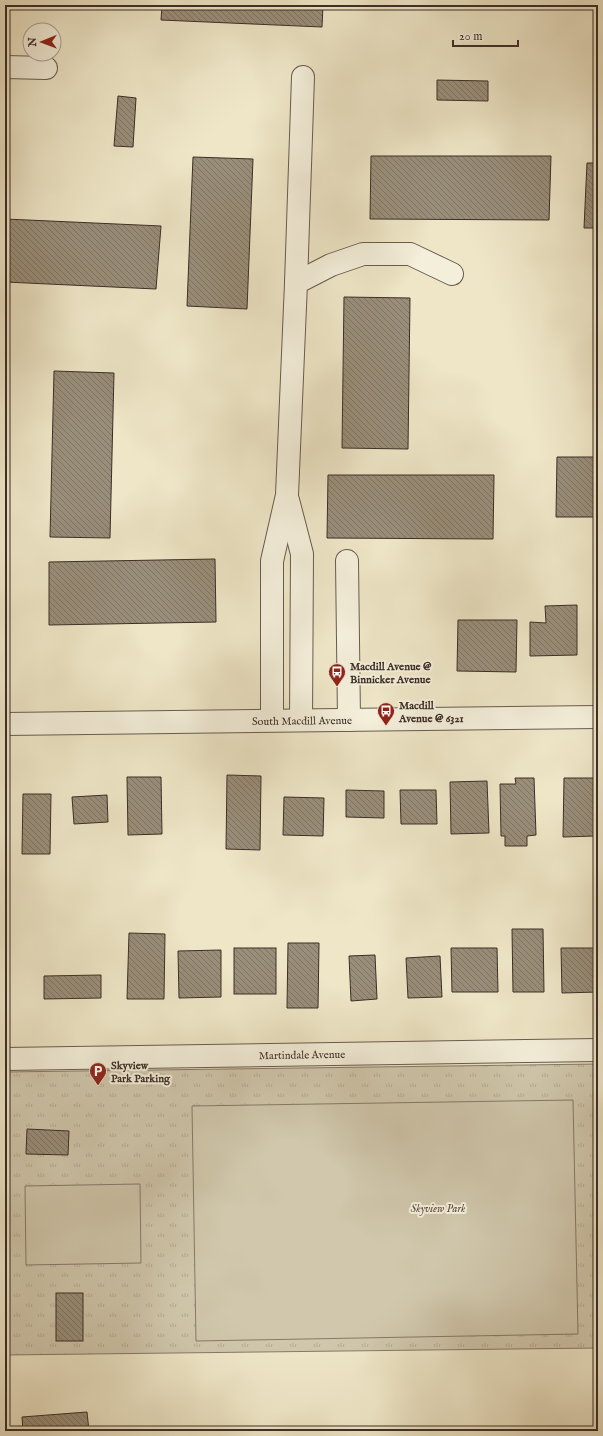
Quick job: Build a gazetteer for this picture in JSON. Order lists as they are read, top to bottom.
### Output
{
  "streets": {
    "street": ["South Macdill Avenue", "Martindale Avenue"]
  },
  "parks": ["Skyview Park"],
  "places": {
    "bus stop": ["Macdill Avenue @ Binnicker Avenue", "Macdill Avenue @ 6321"],
    "parking": ["Skyview Park Parking"]
  },
  "scale_bar": "20 m",
  "north": "left"
}
